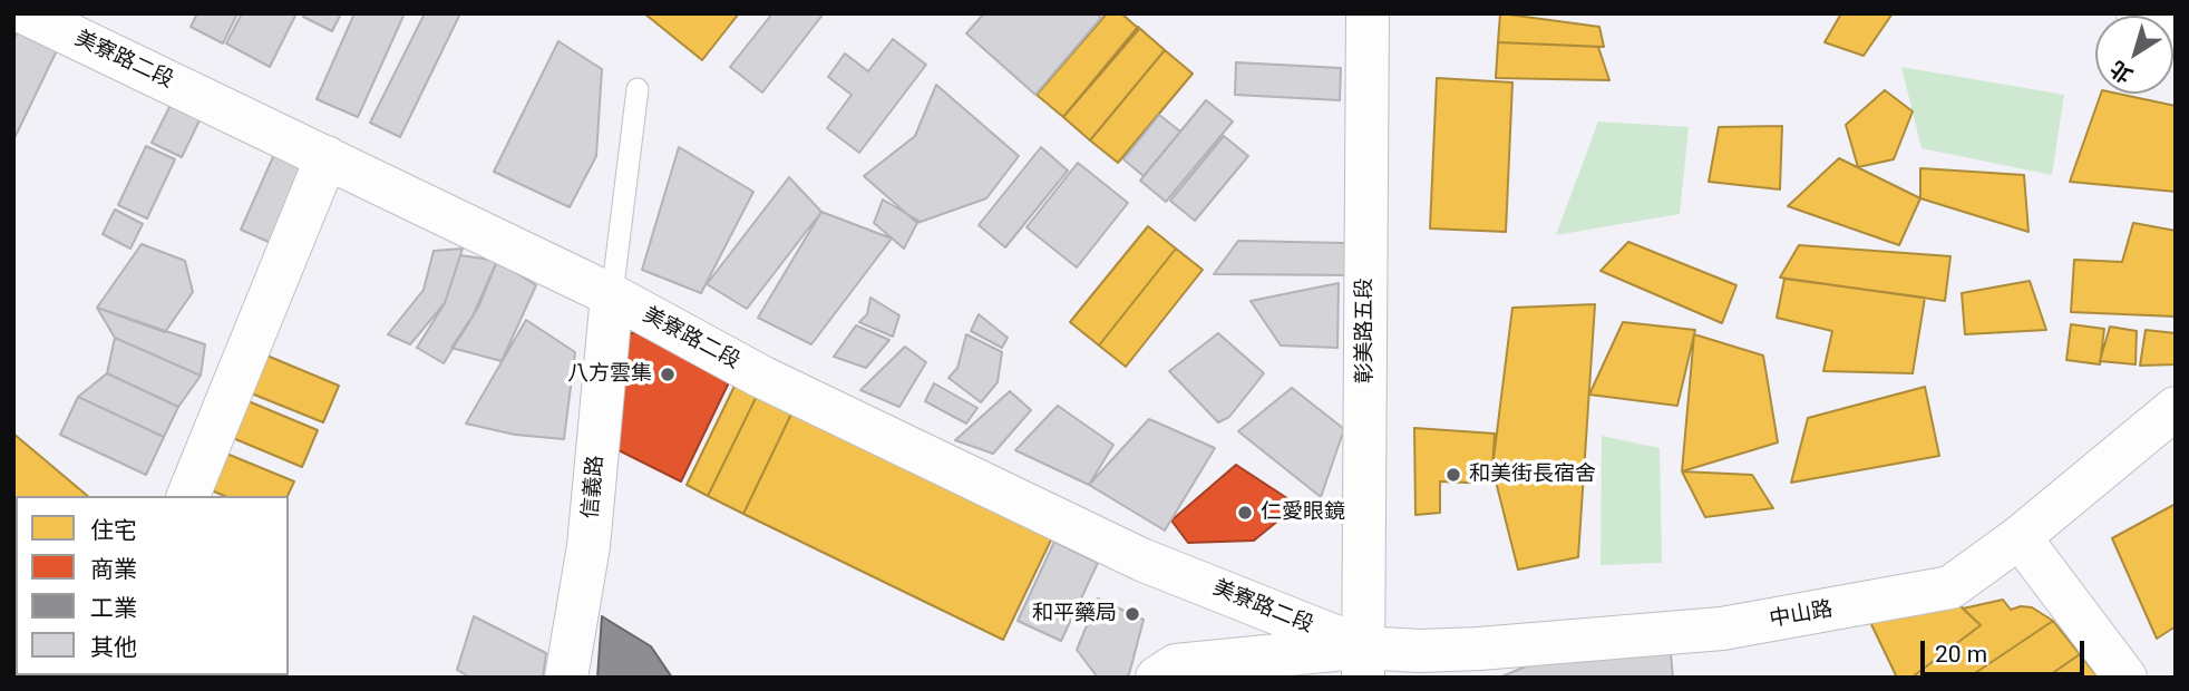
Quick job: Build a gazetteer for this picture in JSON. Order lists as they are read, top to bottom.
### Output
{
  "streets": {
    "street": [
      "美寮路二段",
      "彰美路五段",
      "信義路",
      "中山路"
    ]
  },
  "crossings": [
    ["美寮路二段", "彰美路五段"],
    ["美寮路二段", "信義路"],
    ["美寮路二段", "中山路"],
    ["彰美路五段", "中山路"]
  ],
  "places": [
    "八方雲集",
    "和美街長宿舍",
    "仁愛眼鏡",
    "和平藥局"
  ],
  "legend": [
    "住宅",
    "商業",
    "工業",
    "其他"
  ],
  "scale_bar": "20 m",
  "north": "bottom left"
}
